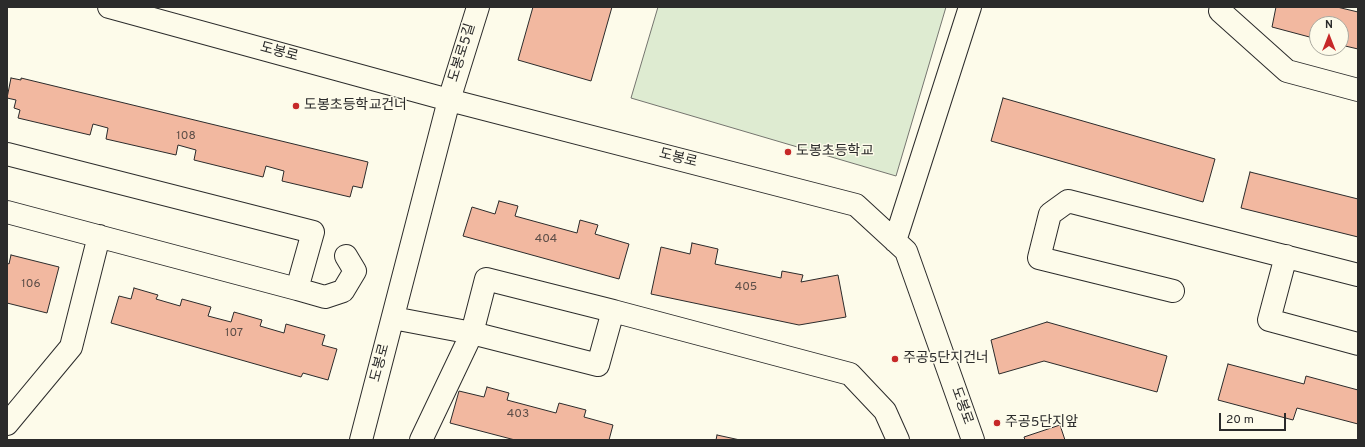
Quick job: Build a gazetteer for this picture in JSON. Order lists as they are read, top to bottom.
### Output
{
  "streets": {
    "street": ["도봉로", "도봉로5길"]
  },
  "crossings": [
    ["도봉로", "도봉로5길"]
  ],
  "places": [
    "도봉초등학교건너",
    "도봉초등학교",
    "주공5단지건너",
    "주공5단지앞"
  ],
  "house_numbers": [
    "108",
    "404",
    "106",
    "405",
    "107",
    "403"
  ],
  "scale_bar": "20 m",
  "north": "top"
}
